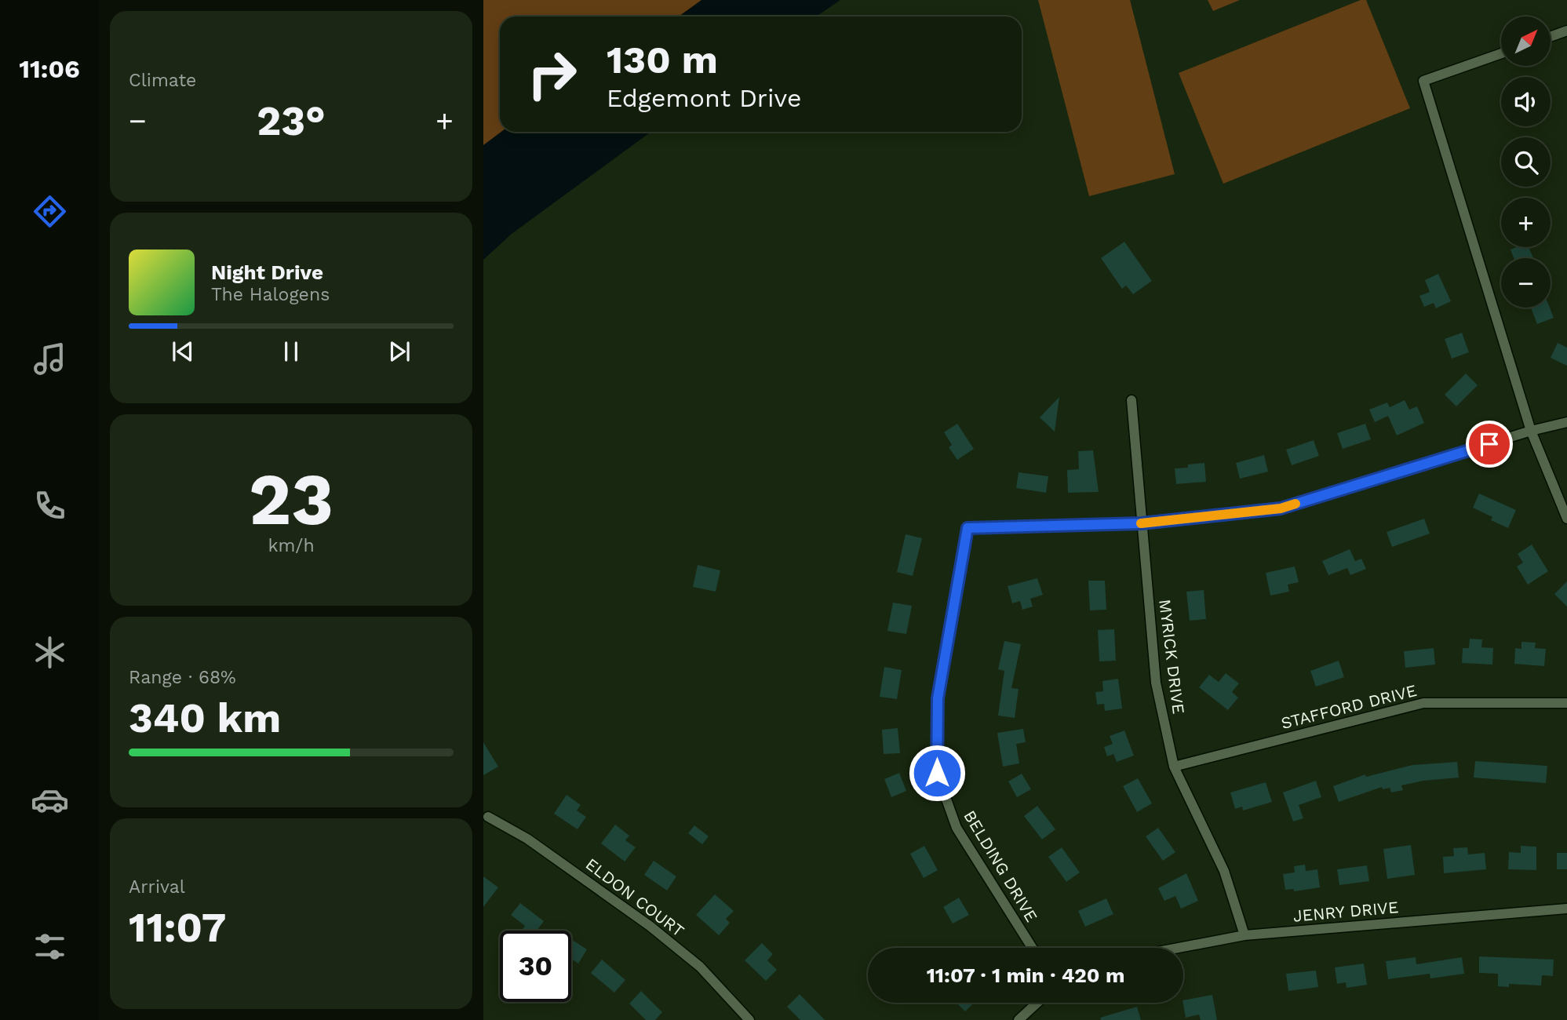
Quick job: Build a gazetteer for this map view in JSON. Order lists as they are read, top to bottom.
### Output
{
  "streets": {
    "street": [
      "MYRICK DRIVE",
      "STAFFORD DRIVE",
      "BELDING DRIVE",
      "ELDON COURT",
      "JENRY DRIVE"
    ]
  },
  "crossings": [
    ["MYRICK DRIVE", "STAFFORD DRIVE"],
    ["MYRICK DRIVE", "BELDING DRIVE"],
    ["MYRICK DRIVE", "JENRY DRIVE"]
  ],
  "north": "top right",
  "page": {
    "tabs": "11:06",
    "tile": [
      "Climate",
      ["23", "km/h"],
      ["Range · 68%", "340 km"],
      ["Arrival", "11:07"]
    ],
    "map_buttons": ["+", "−"],
    "turn": ["130 m", "Edgemont Drive"],
    "heat": ["−", "23°", "+"],
    "song": ["Night Drive", "The Halogens"],
    "limit": "30",
    "trip": "11:07 · 1 min · 420 m"
  }
}
